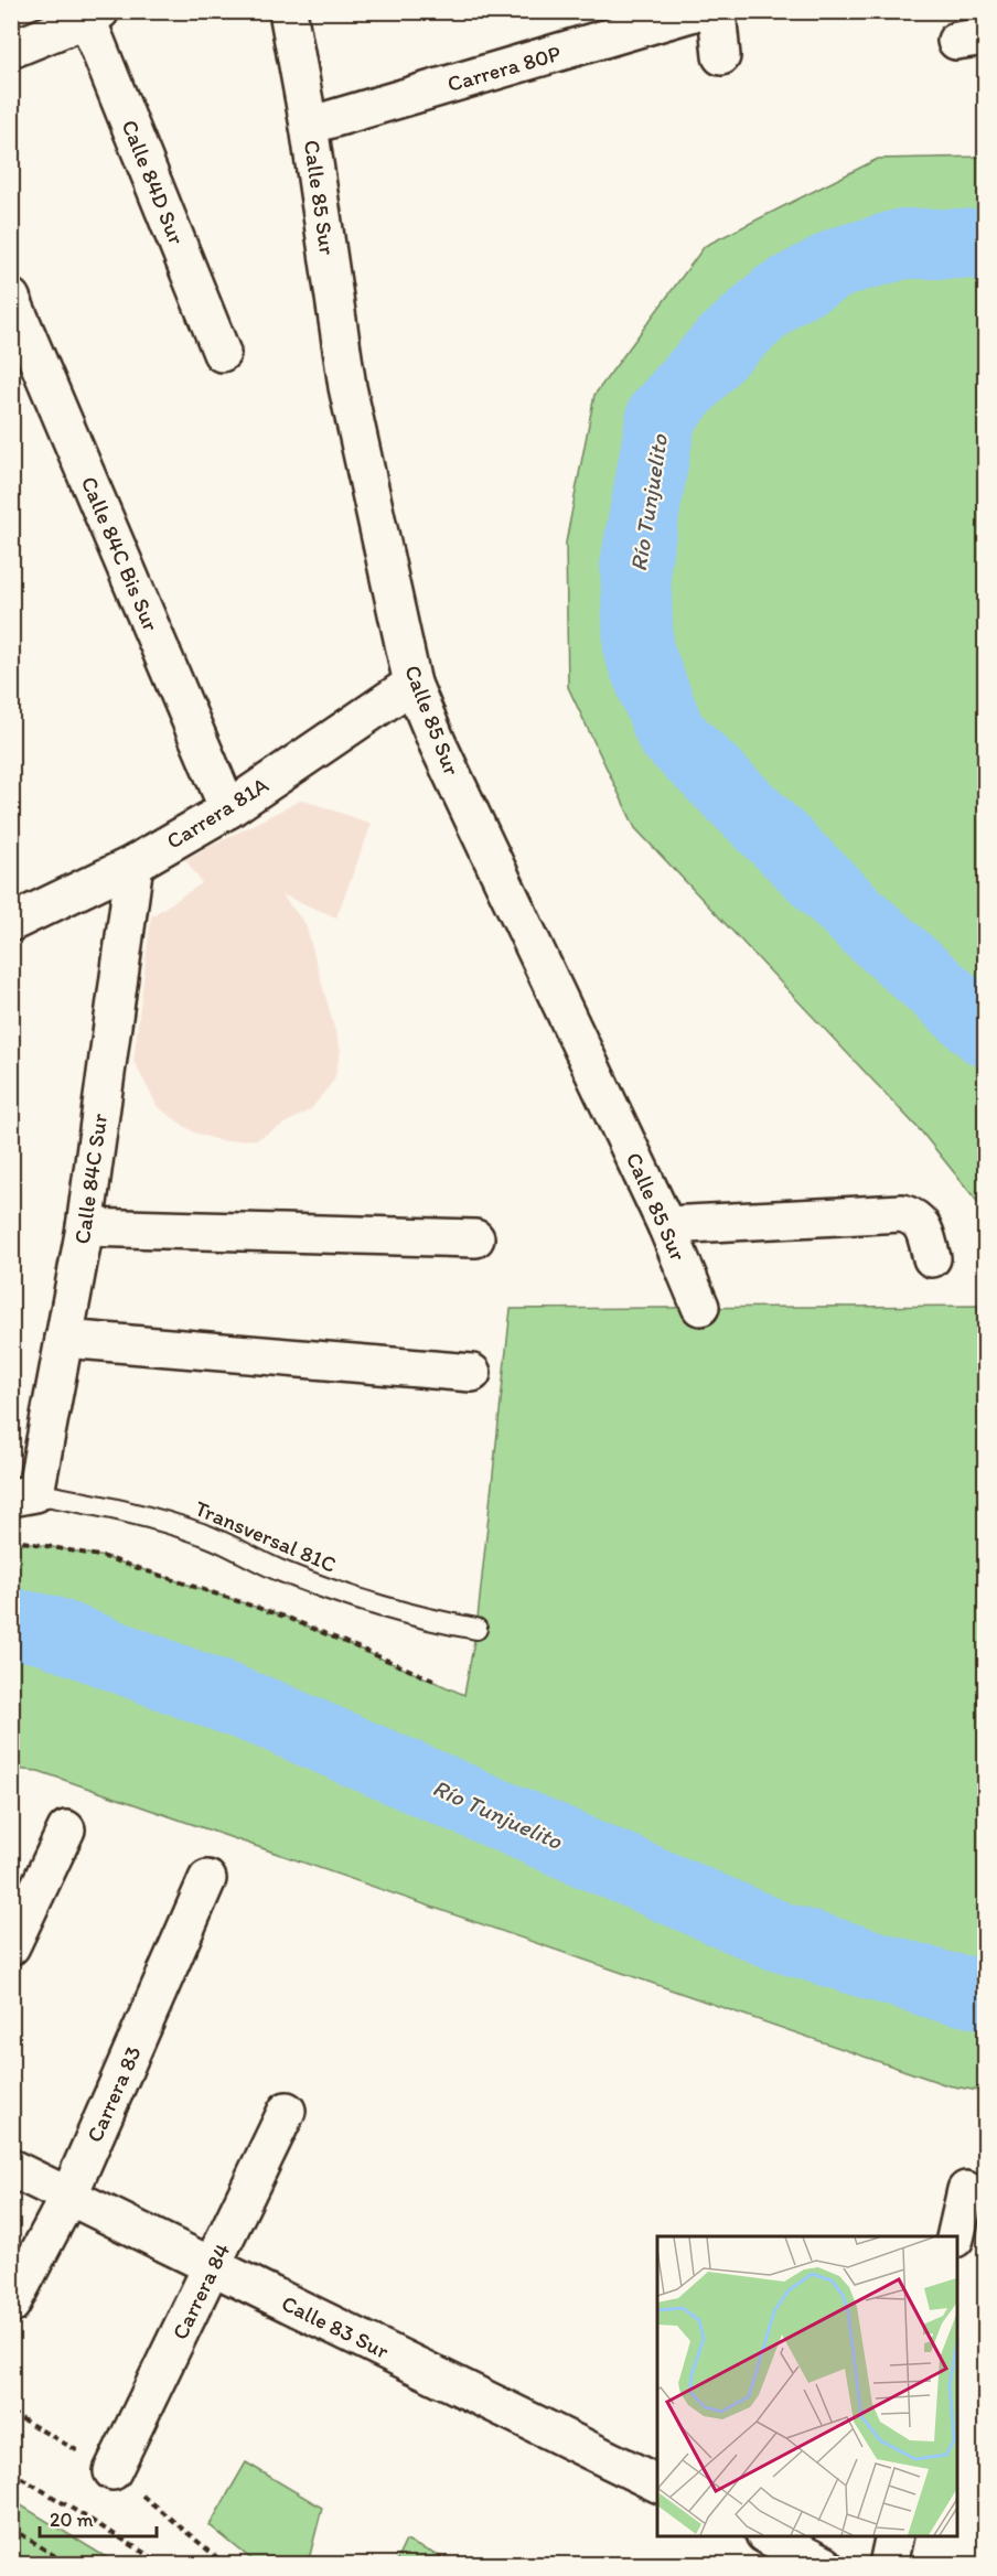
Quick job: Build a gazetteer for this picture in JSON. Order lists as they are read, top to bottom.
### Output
{
  "streets": {
    "street": [
      "Carrera 80P",
      "Calle 84D Sur",
      "Calle 85 Sur",
      "Calle 84C Bis Sur",
      "Carrera 81A",
      "Calle 84C Sur",
      "Carrera 83",
      "Carrera 84",
      "Calle 83 Sur"
    ],
    "lane": ["Transversal 81C"]
  },
  "crossings": [
    ["Carrera 80P", "Calle 85 Sur"],
    ["Calle 85 Sur", "Carrera 81A"],
    ["Calle 84C Bis Sur", "Carrera 81A"],
    ["Carrera 81A", "Calle 84C Sur"],
    ["Calle 84C Sur", "Transversal 81C"],
    ["Carrera 83", "Calle 83 Sur"],
    ["Carrera 84", "Calle 83 Sur"]
  ],
  "water": ["Río Tunjuelito"],
  "scale_bar": "20 m"
}
